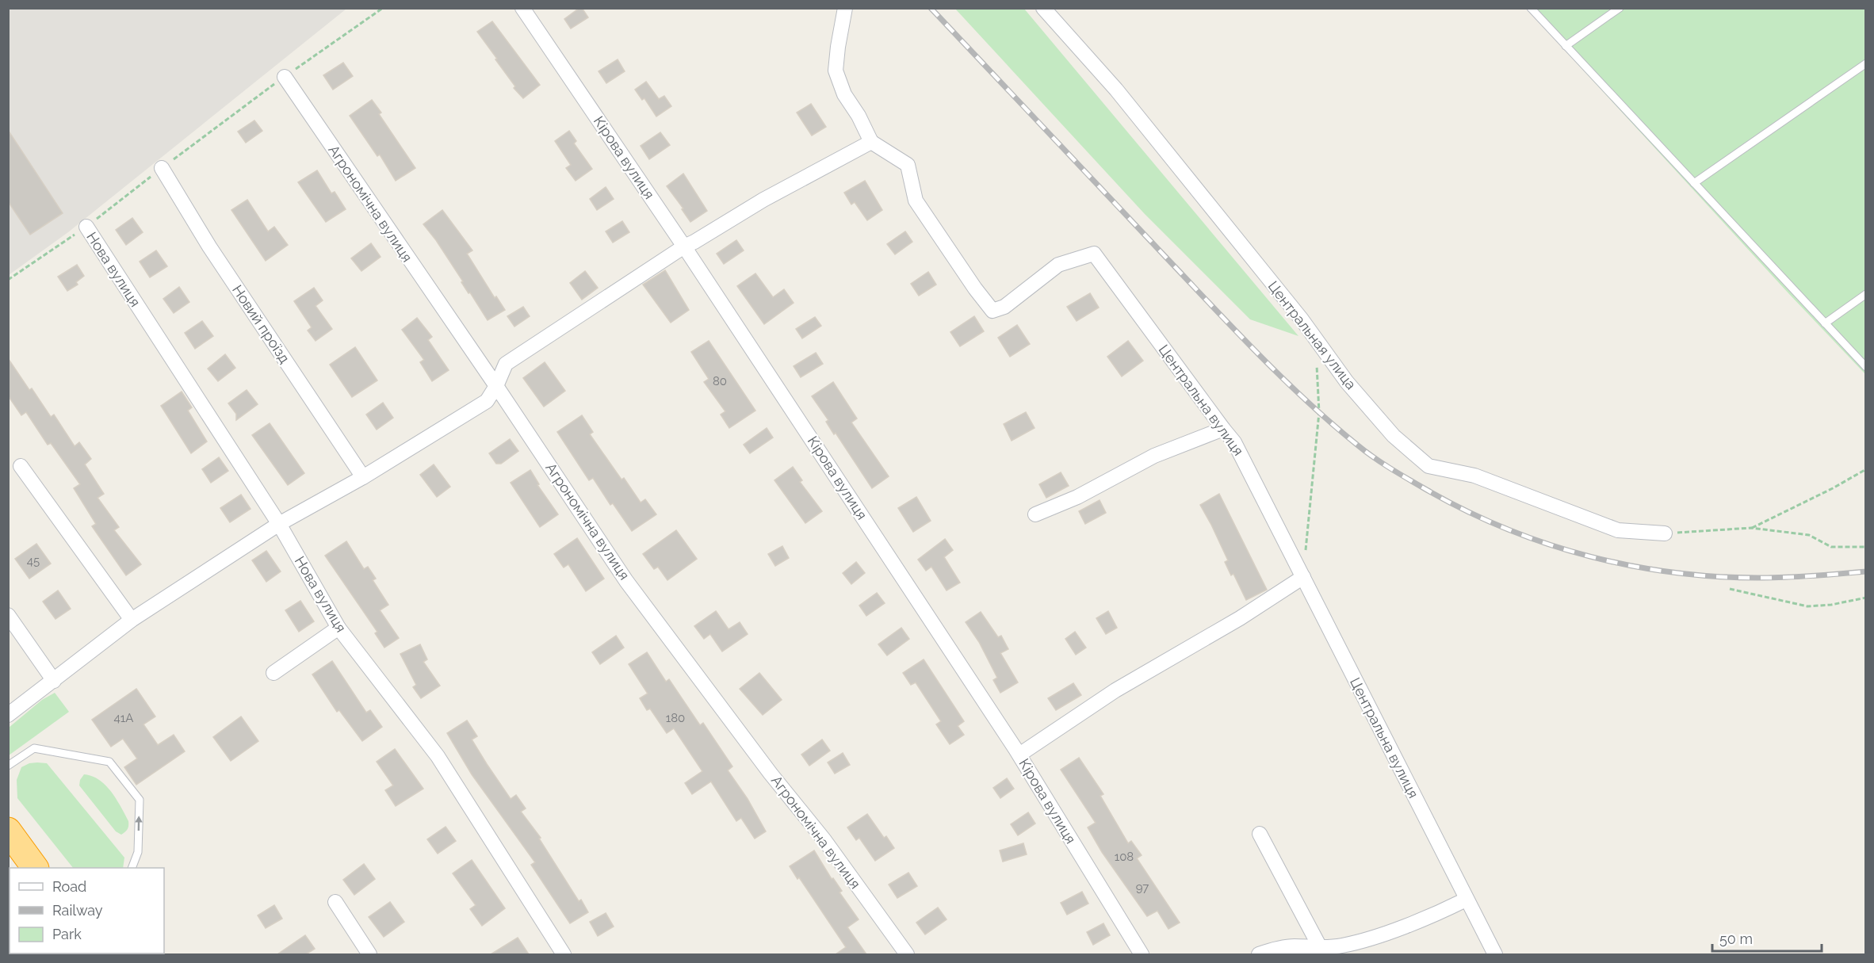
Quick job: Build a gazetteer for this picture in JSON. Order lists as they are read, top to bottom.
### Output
{
  "streets": {
    "street": [
      "Кірова вулиця",
      "Агрономічна вулиця",
      "Нова вулиця",
      "Новий проїзд",
      "Центральная улица",
      "Центральна вулиця"
    ]
  },
  "house_numbers": [
    "80",
    "45",
    "41А",
    "180",
    "108",
    "97"
  ],
  "legend": ["Road", "Railway", "Park"],
  "scale_bar": "50 m"
}
